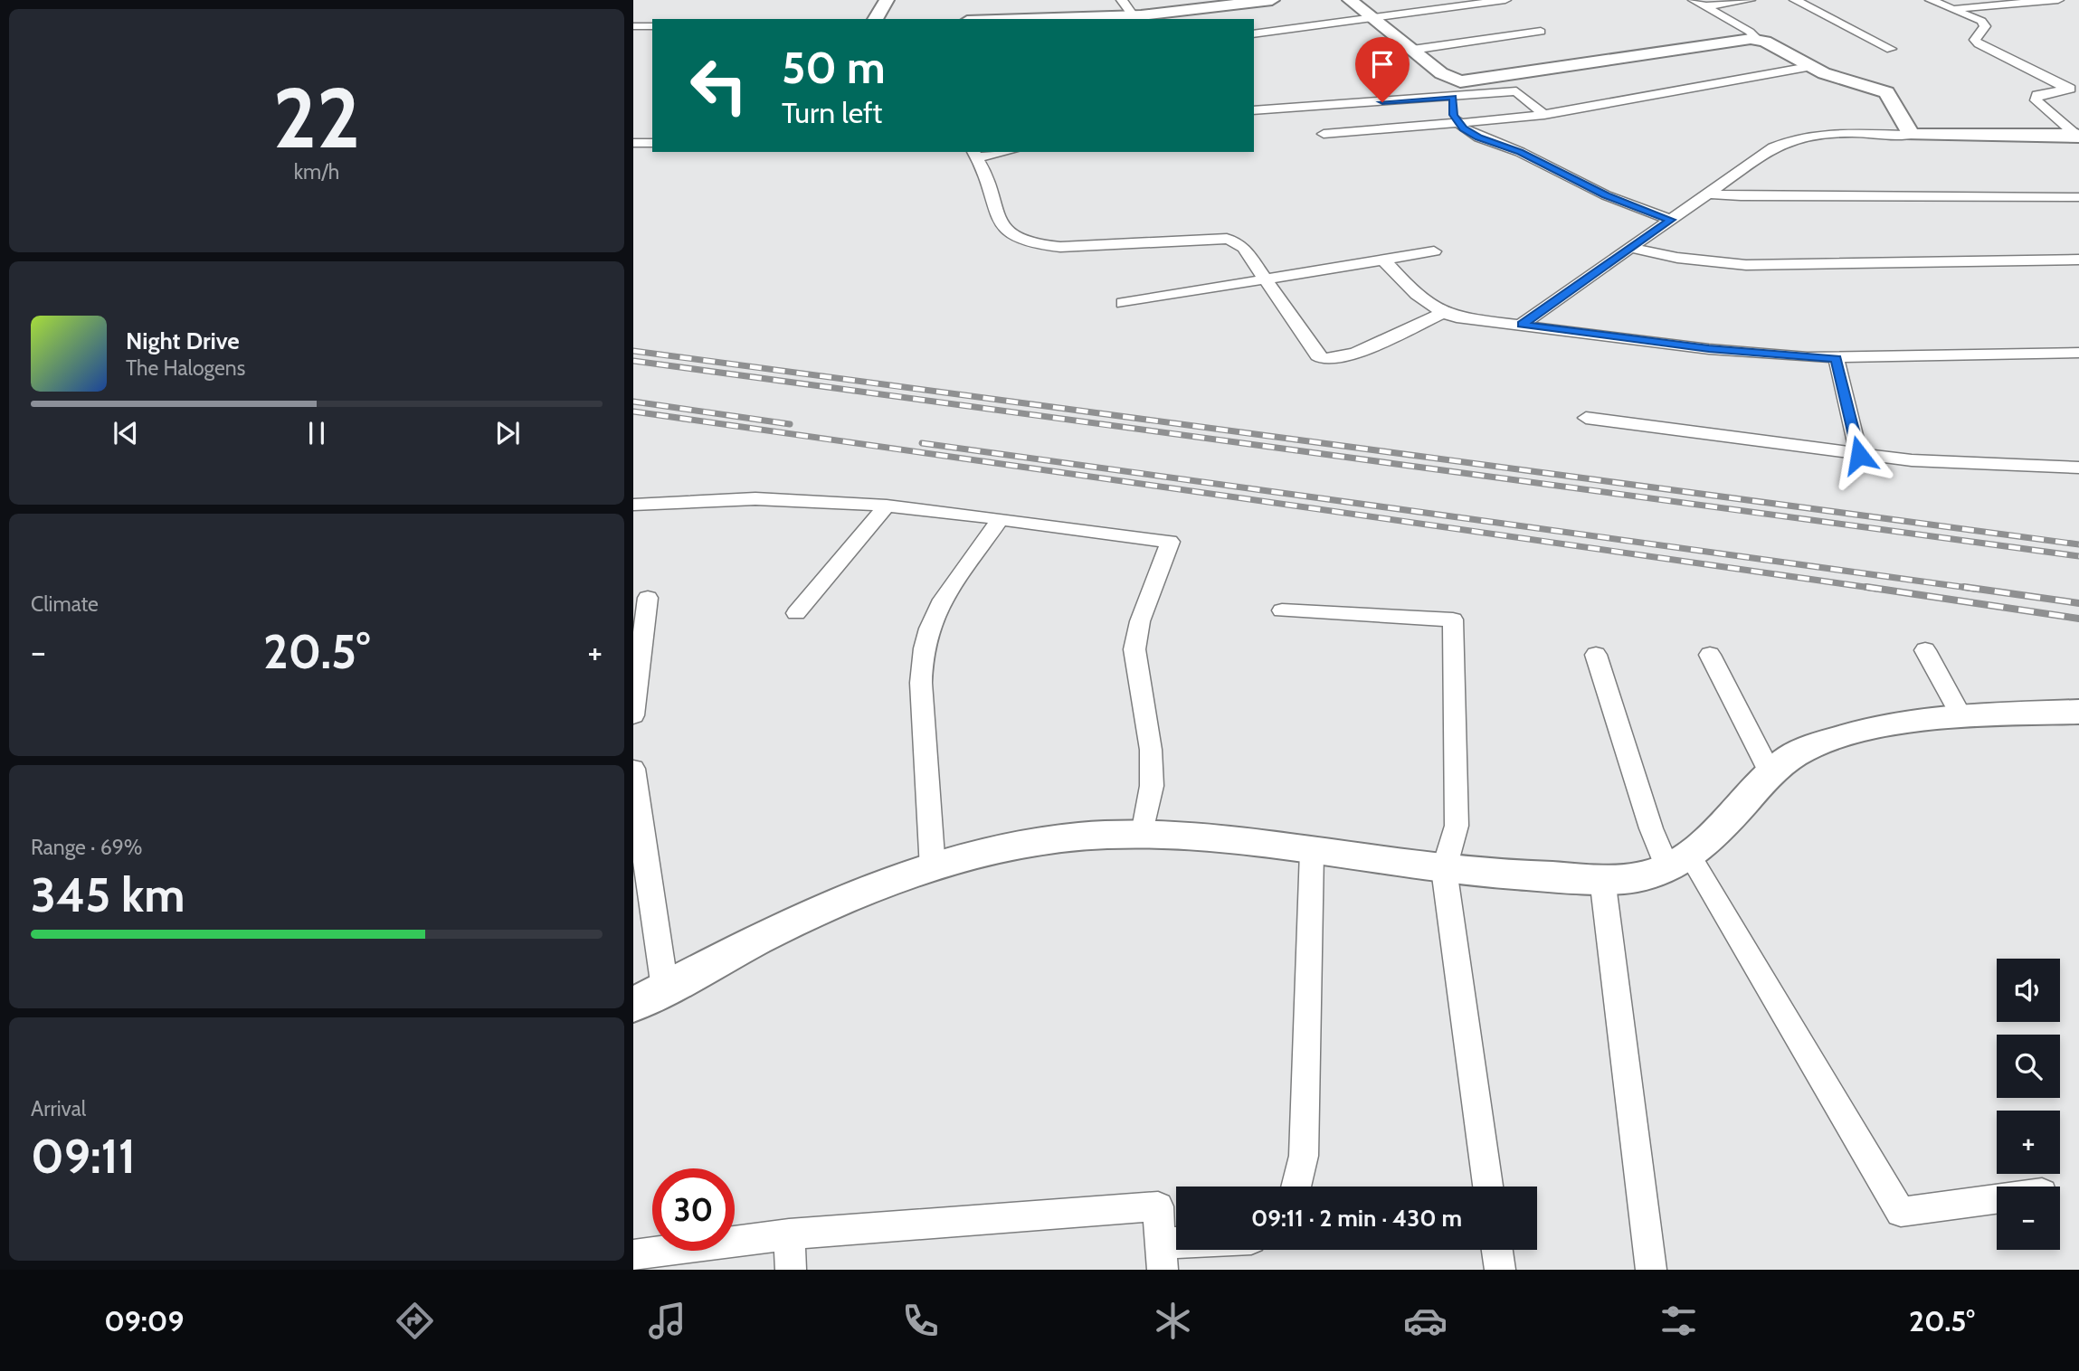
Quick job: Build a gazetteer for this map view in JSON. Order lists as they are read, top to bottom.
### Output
{
  "page": {
    "tile": [
      ["22", "km/h"],
      "Climate",
      ["Range · 69%", "345 km"],
      ["Arrival", "09:11"]
    ],
    "turn": ["50 m", "Turn left"],
    "song": ["Night Drive", "The Halogens"],
    "heat": ["−", "20.5°", "+"],
    "map_buttons": ["+", "−"],
    "limit": "30",
    "trip": "09:11 · 2 min · 430 m",
    "tabs": ["09:09", "20.5°"]
  }
}
